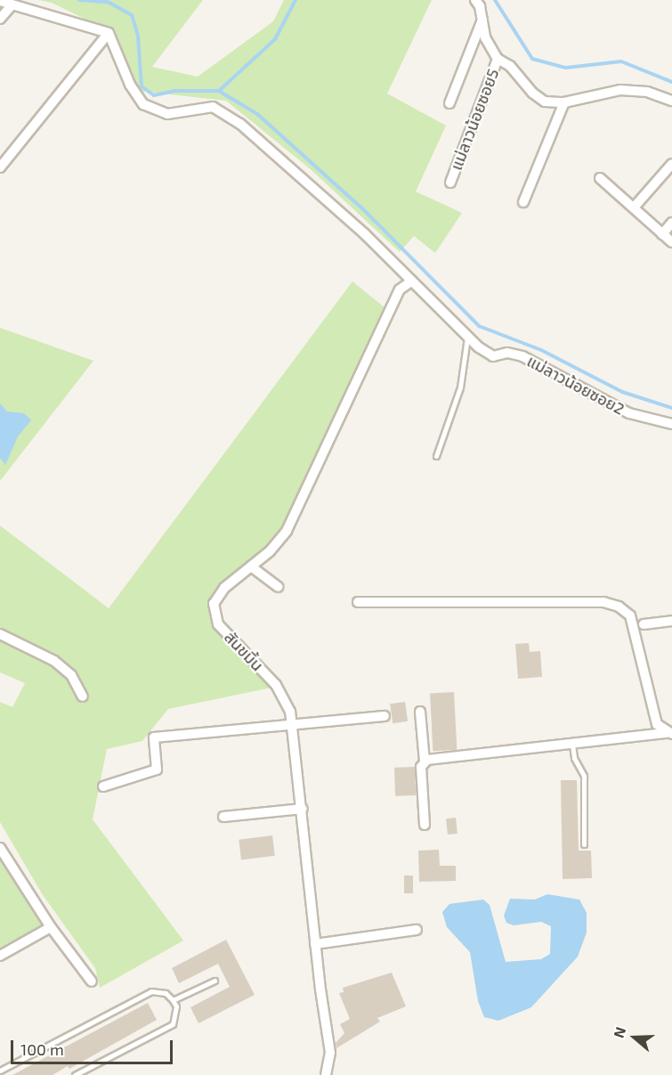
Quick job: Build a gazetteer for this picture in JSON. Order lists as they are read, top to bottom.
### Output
{
  "streets": {
    "street": ["แม่ลาวน้อยซอย5", "แม่ลาวน้อยซอย2", "สันขมิ้น"]
  },
  "crossings": [
    ["แม่ลาวน้อยซอย2", "สันขมิ้น"]
  ],
  "scale_bar": "100 m",
  "north": "left"
}
